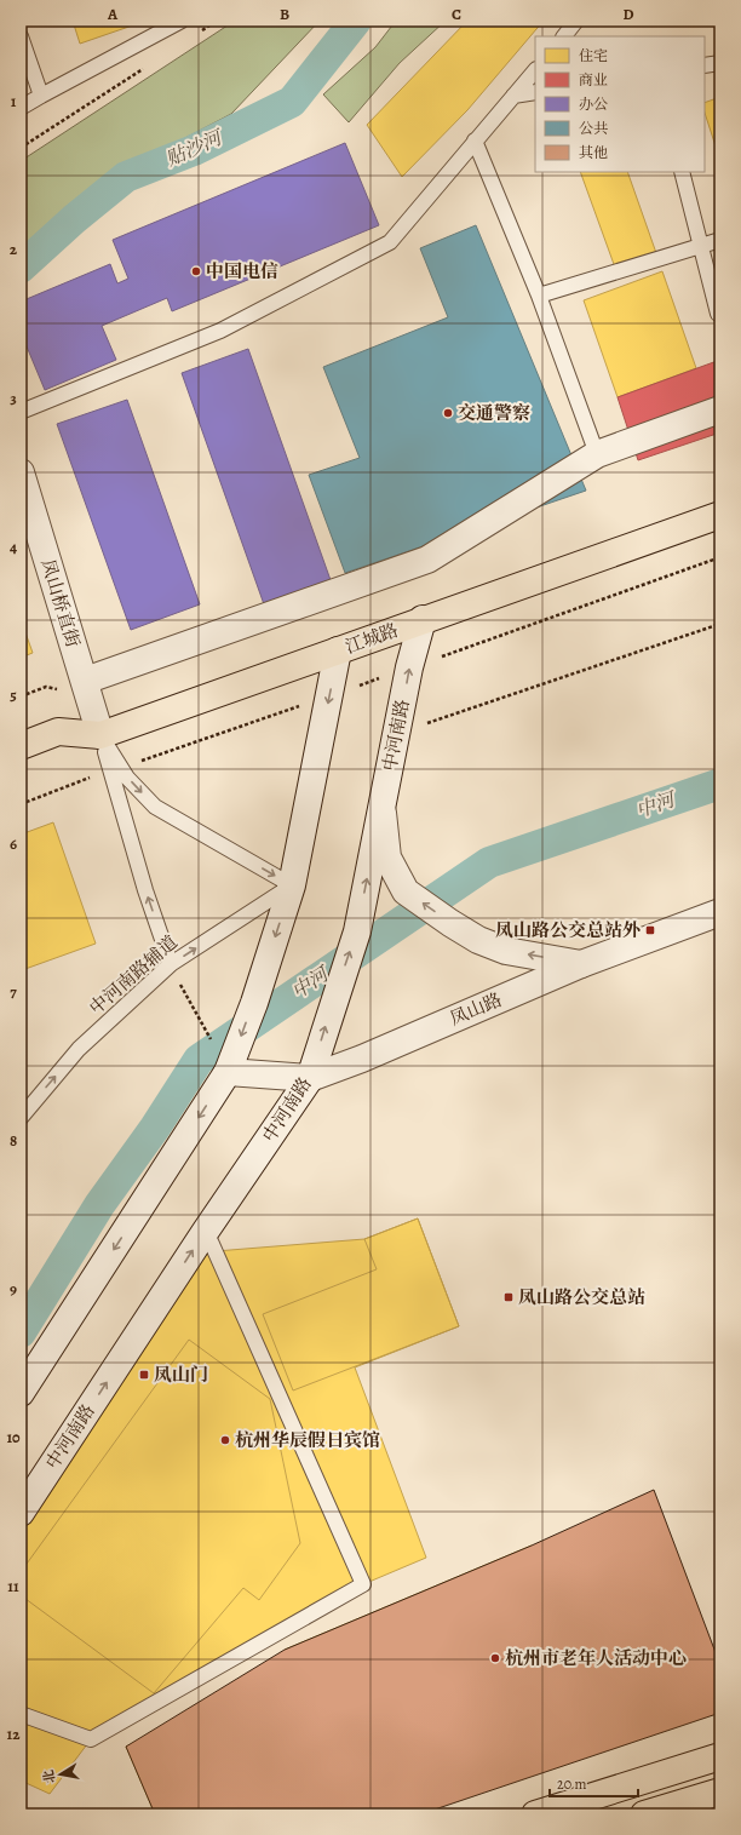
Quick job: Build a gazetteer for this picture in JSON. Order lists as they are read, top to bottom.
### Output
{
  "streets": {
    "main road": [
      "凤山桥直街",
      "江城路",
      "中河南路",
      "凤山路"
    ],
    "lane": ["中河南路辅道"]
  },
  "crossings": [
    ["凤山桥直街", "江城路"],
    ["江城路", "中河南路"],
    ["中河南路", "凤山路"]
  ],
  "one_way": ["中河南路辅道"],
  "water": ["贴沙河", "中河"],
  "places": {
    "other": [
      "中国电信",
      "交通警察",
      "杭州华辰假日宾馆",
      "杭州市老年人活动中心"
    ],
    "transit": ["凤山路公交总站外", "凤山路公交总站", "凤山门"]
  },
  "legend": [
    "住宅",
    "商业",
    "办公",
    "公共",
    "其他"
  ],
  "scale_bar": "20 m",
  "north": "left",
  "grid": {
    "columns": [
      "A",
      "B",
      "C",
      "D"
    ],
    "rows": [
      "1",
      "2",
      "3",
      "4",
      "5",
      "6",
      "7",
      "8",
      "9",
      "10",
      "11",
      "12"
    ]
  }
}
